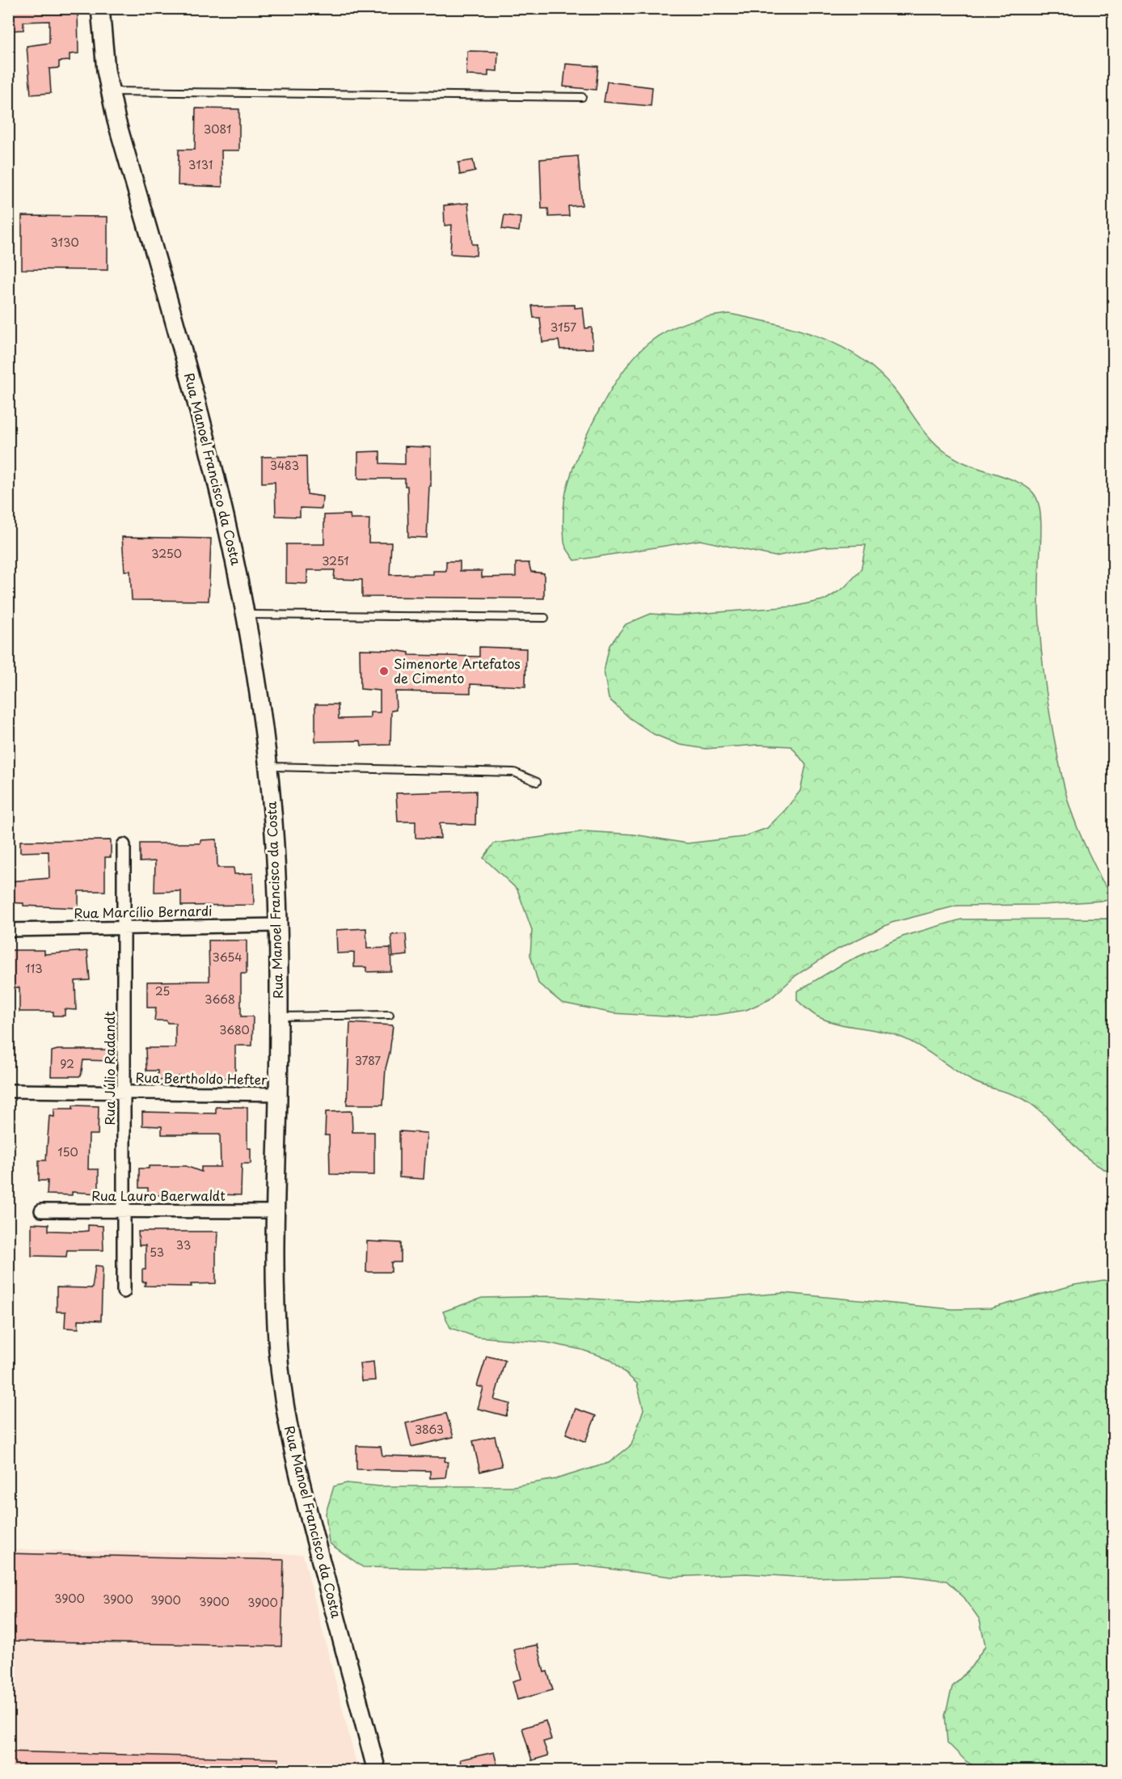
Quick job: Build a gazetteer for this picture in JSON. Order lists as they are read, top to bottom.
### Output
{
  "streets": {
    "main road": ["Rua Manoel Francisco da Costa"],
    "street": [
      "Rua Marcílio Bernardi",
      "Rua Júlio Radandt",
      "Rua Bertholdo Hefter",
      "Rua Lauro Baerwaldt"
    ]
  },
  "crossings": [
    ["Rua Manoel Francisco da Costa", "Rua Marcílio Bernardi"],
    ["Rua Manoel Francisco da Costa", "Rua Bertholdo Hefter"],
    ["Rua Manoel Francisco da Costa", "Rua Lauro Baerwaldt"],
    ["Rua Marcílio Bernardi", "Rua Júlio Radandt"],
    ["Rua Júlio Radandt", "Rua Bertholdo Hefter"],
    ["Rua Júlio Radandt", "Rua Lauro Baerwaldt"]
  ],
  "places": ["Simenorte Artefatos de Cimento"],
  "house_numbers": [
    "3081",
    "3131",
    "3130",
    "3157",
    "3483",
    "3250",
    "3251",
    "3654",
    "113",
    "25",
    "3668",
    "3680",
    "3787",
    "92",
    "150",
    "33",
    "53",
    "3863",
    "3900",
    "3900",
    "3900",
    "3900",
    "3900"
  ]
}
